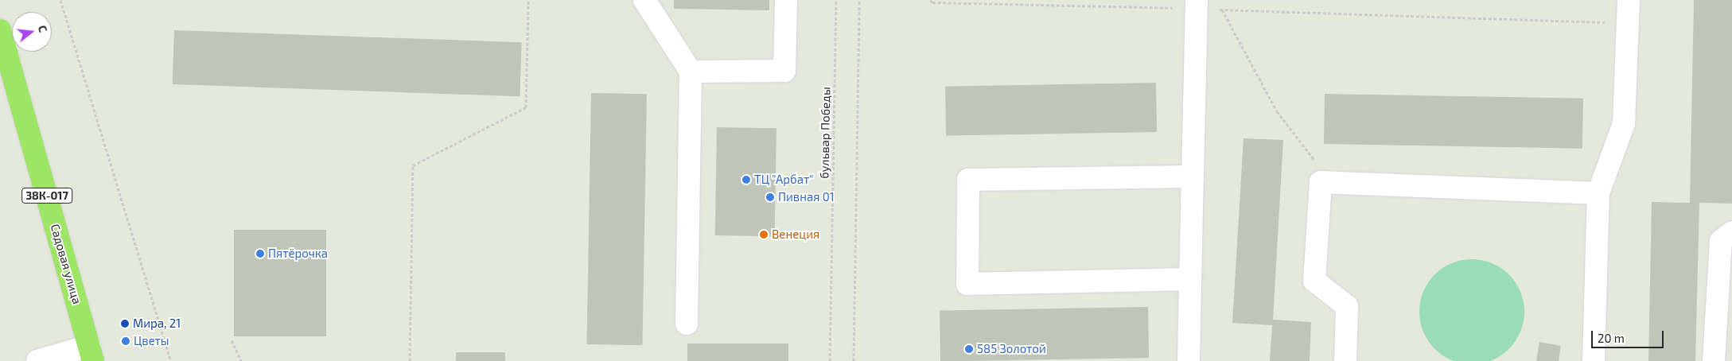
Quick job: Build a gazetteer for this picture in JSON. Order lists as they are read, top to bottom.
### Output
{
  "streets": {
    "main road": ["38К-017", "Садовая улица"],
    "path": ["бульвар Победы"]
  },
  "places": [
    "ТЦ \"Арбат\"",
    "Пивная 01",
    "Венеция",
    "Пятёрочка",
    "Мира, 21",
    "Цветы",
    "585 Золотой"
  ],
  "scale_bar": "20 m",
  "north": "right"
}
